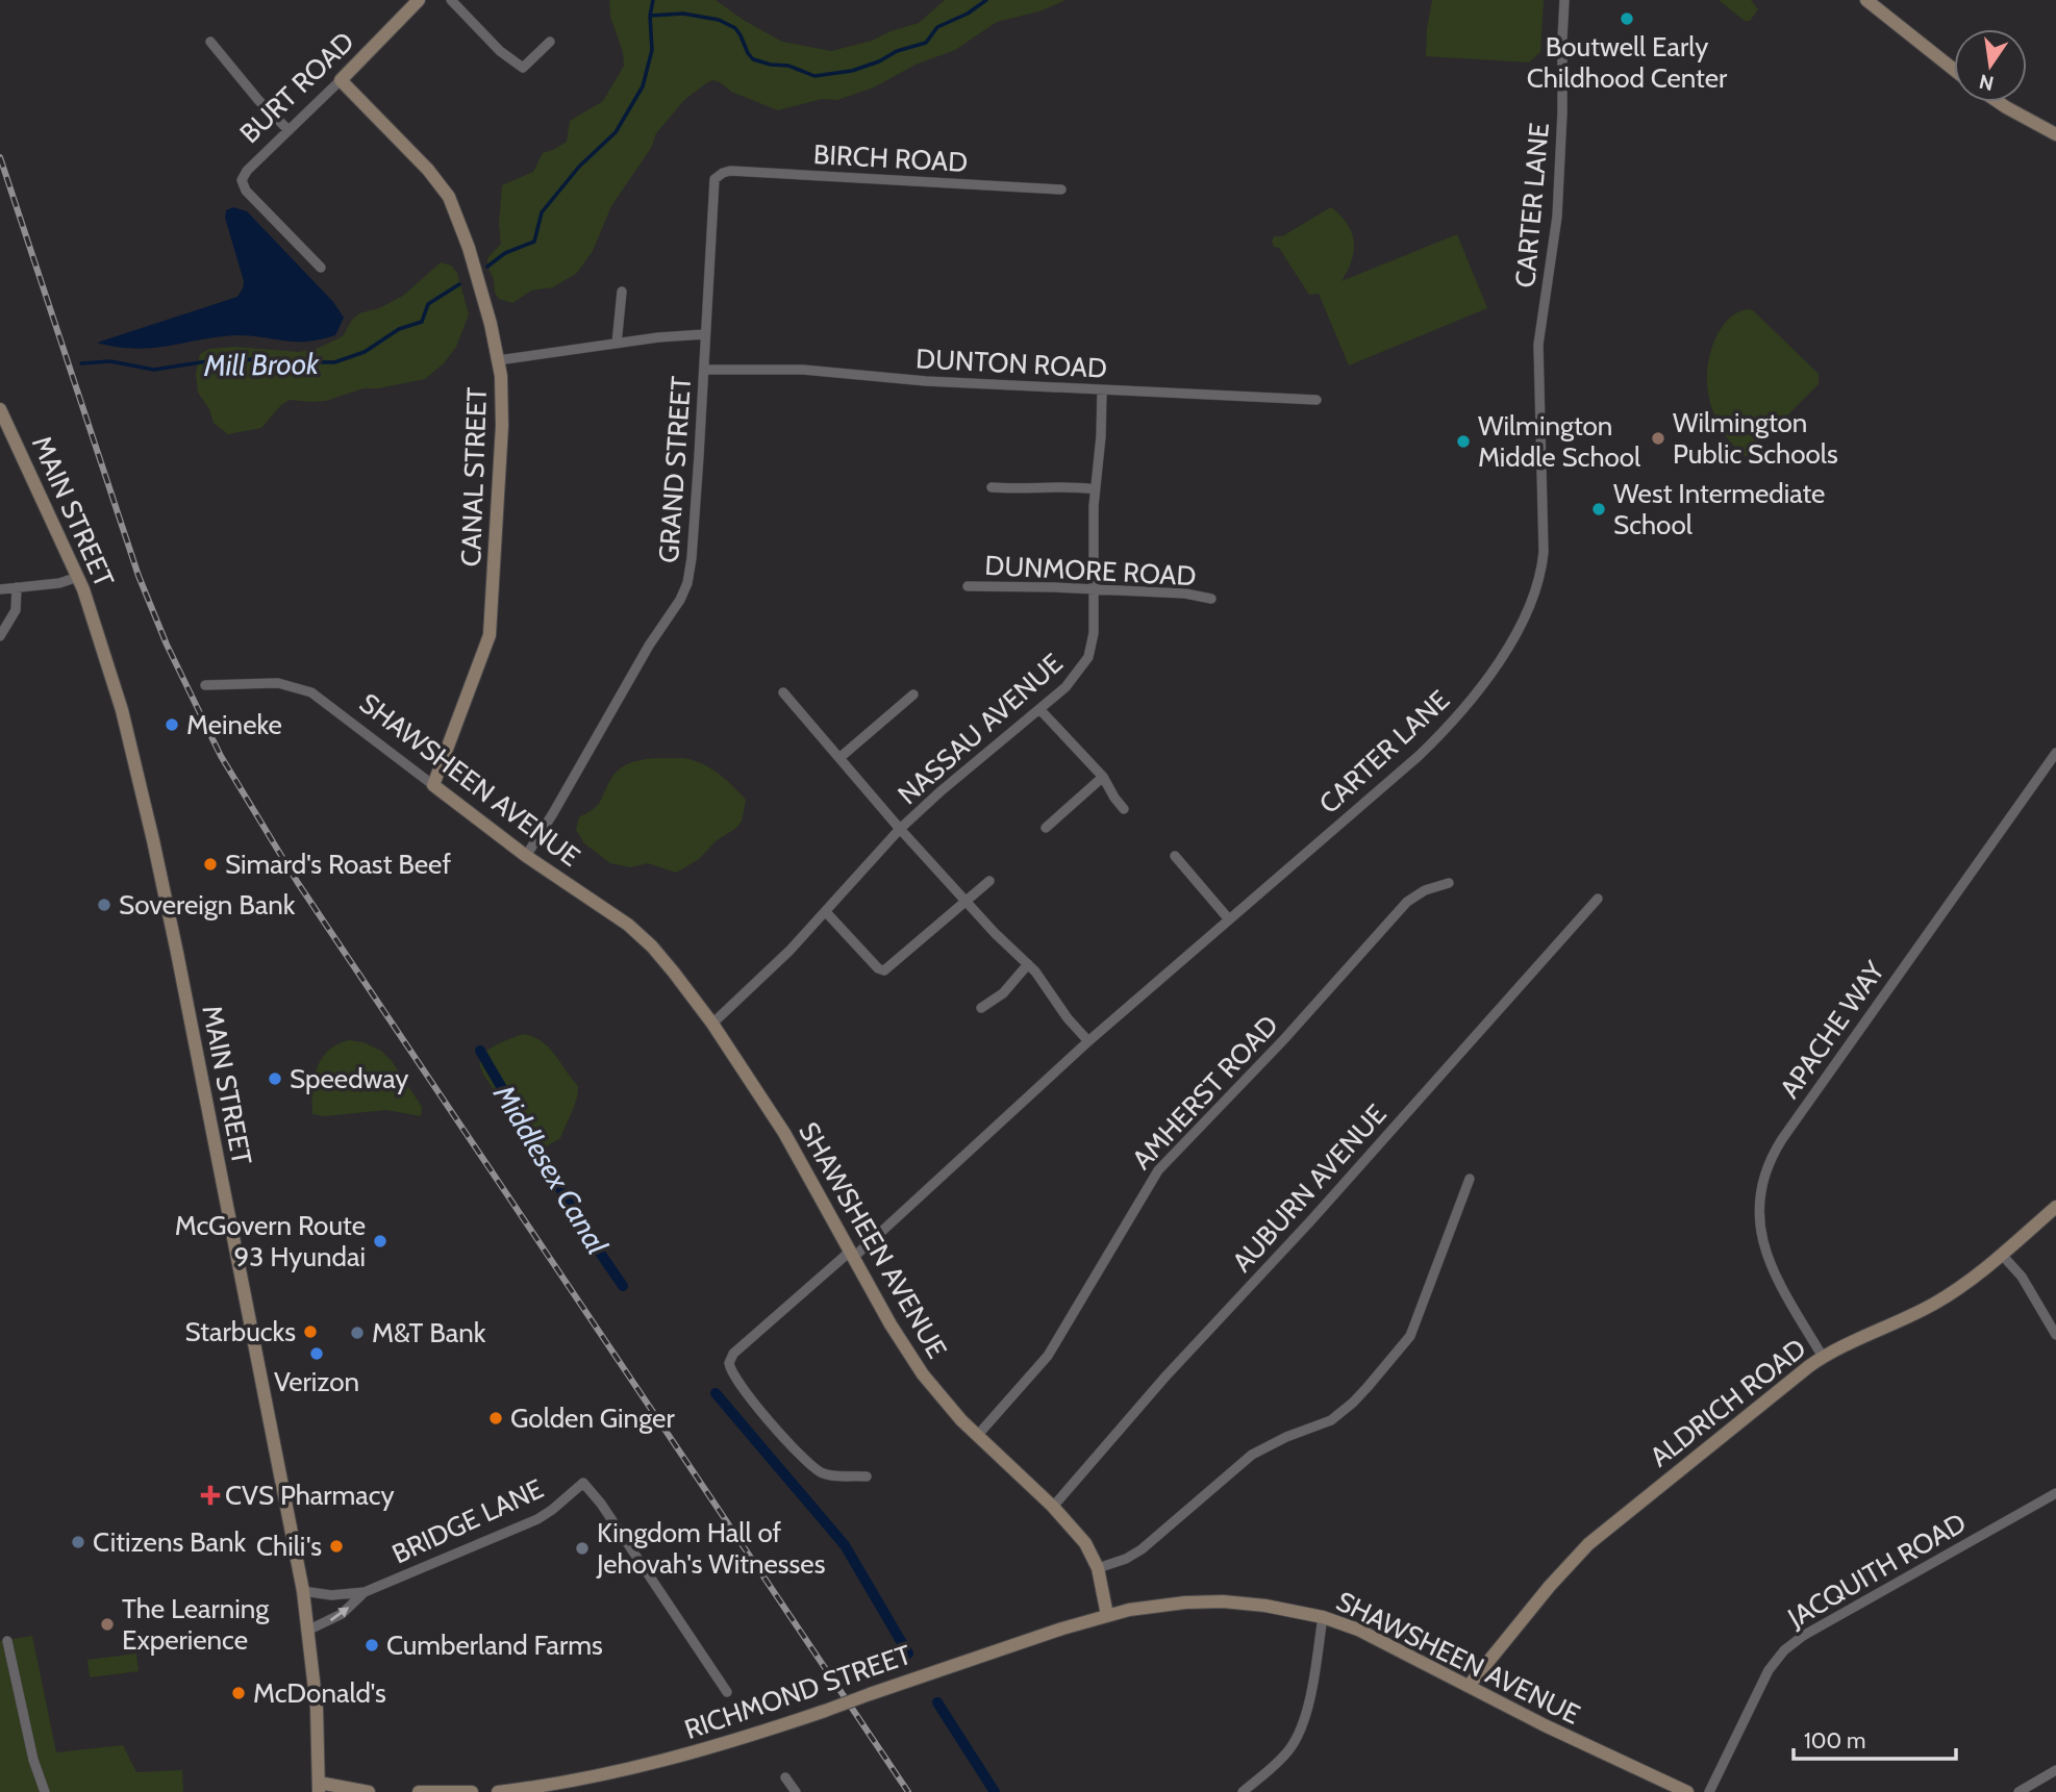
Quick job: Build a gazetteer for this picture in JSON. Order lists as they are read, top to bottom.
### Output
{
  "streets": {
    "street": [
      "BURT ROAD",
      "BIRCH ROAD",
      "CARTER LANE",
      "DUNTON ROAD",
      "GRAND STREET",
      "CANAL STREET",
      "MAIN STREET",
      "DUNMORE ROAD",
      "NASSAU AVENUE",
      "SHAWSHEEN AVENUE",
      "APACHE WAY",
      "AMHERST ROAD",
      "AUBURN AVENUE",
      "ALDRICH ROAD",
      "BRIDGE LANE",
      "JACQUITH ROAD",
      "RICHMOND STREET"
    ]
  },
  "crossings": [
    ["BURT ROAD", "CANAL STREET"],
    ["BIRCH ROAD", "GRAND STREET"],
    ["CARTER LANE", "SHAWSHEEN AVENUE"],
    ["DUNTON ROAD", "GRAND STREET"],
    ["DUNTON ROAD", "NASSAU AVENUE"],
    ["GRAND STREET", "SHAWSHEEN AVENUE"],
    ["CANAL STREET", "SHAWSHEEN AVENUE"],
    ["MAIN STREET", "BRIDGE LANE"],
    ["DUNMORE ROAD", "NASSAU AVENUE"],
    ["NASSAU AVENUE", "SHAWSHEEN AVENUE"],
    ["SHAWSHEEN AVENUE", "AMHERST ROAD"],
    ["SHAWSHEEN AVENUE", "AUBURN AVENUE"],
    ["SHAWSHEEN AVENUE", "ALDRICH ROAD"],
    ["SHAWSHEEN AVENUE", "RICHMOND STREET"],
    ["APACHE WAY", "ALDRICH ROAD"]
  ],
  "water": ["Mill Brook", "Middlesex Canal"],
  "places": {
    "other": [
      "Boutwell Early Childhood Center",
      "Wilmington Public Schools",
      "Wilmington Middle School",
      "West Intermediate School",
      "Meineke",
      "Simard's Roast Beef",
      "Sovereign Bank",
      "Speedway",
      "McGovern Route 93 Hyundai",
      "Starbucks",
      "M&T Bank",
      "Verizon",
      "Golden Ginger",
      "Citizens Bank",
      "Chili's",
      "Kingdom Hall of Jehovah's Witnesses",
      "The Learning Experience",
      "Cumberland Farms",
      "McDonald's"
    ],
    "health": ["CVS Pharmacy"]
  },
  "scale_bar": "100 m",
  "north": "bottom"
}
